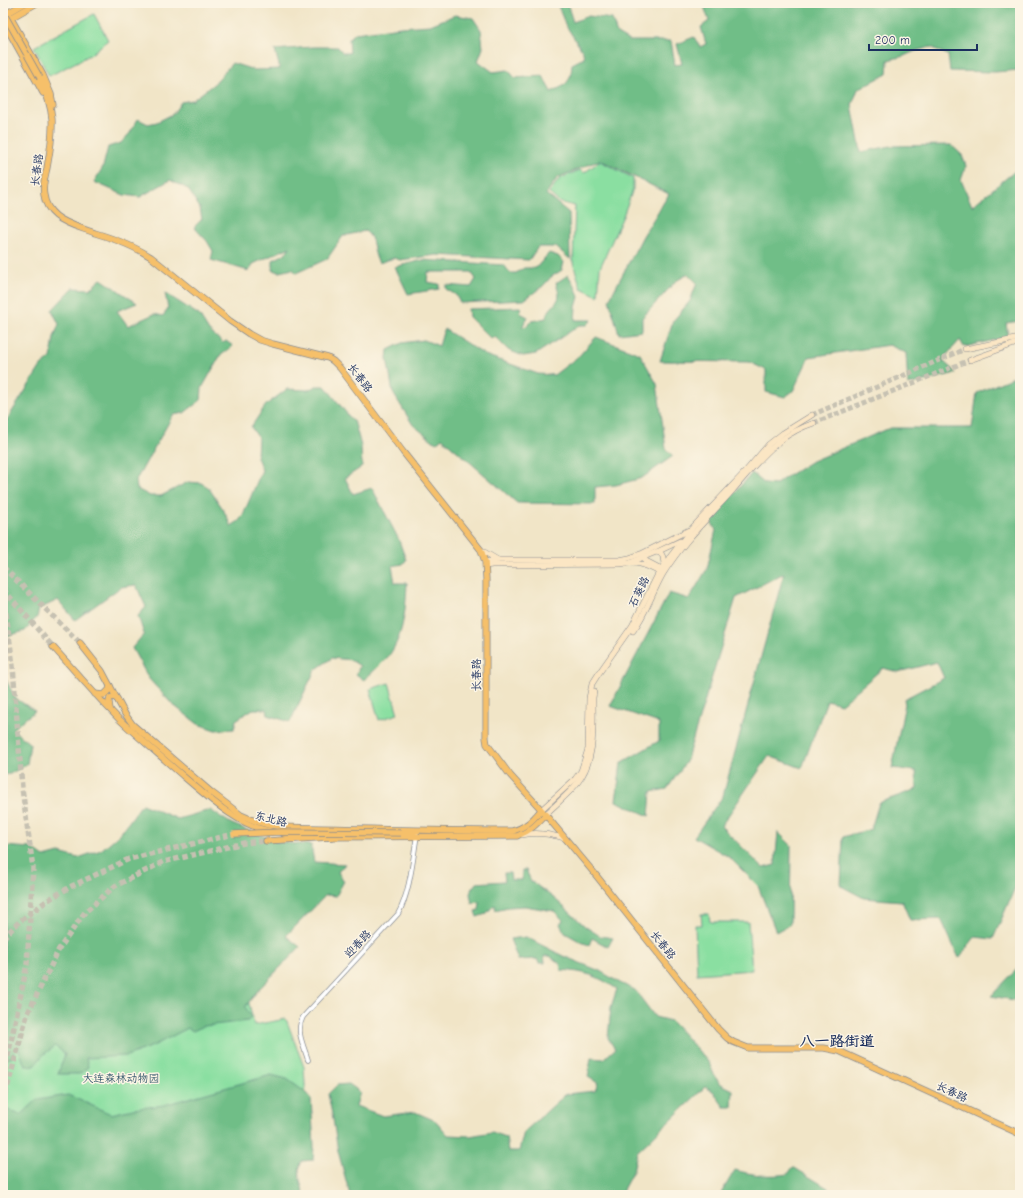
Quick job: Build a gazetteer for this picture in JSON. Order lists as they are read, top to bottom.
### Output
{
  "streets": {
    "main road": ["长春路", "石葵路", "东北路"],
    "street": ["迎春路"]
  },
  "crossings": [
    ["长春路", "石葵路"],
    ["长春路", "东北路"],
    ["石葵路", "东北路"],
    ["东北路", "迎春路"]
  ],
  "districts": ["八一路街道"],
  "parks": ["大连森林动物园"],
  "scale_bar": "200 m"
}
